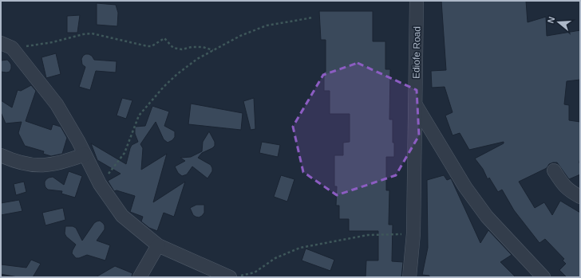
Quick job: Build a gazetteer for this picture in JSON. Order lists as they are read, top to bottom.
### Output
{
  "streets": {
    "street": ["Ediofe Road"]
  },
  "north": "left"
}
